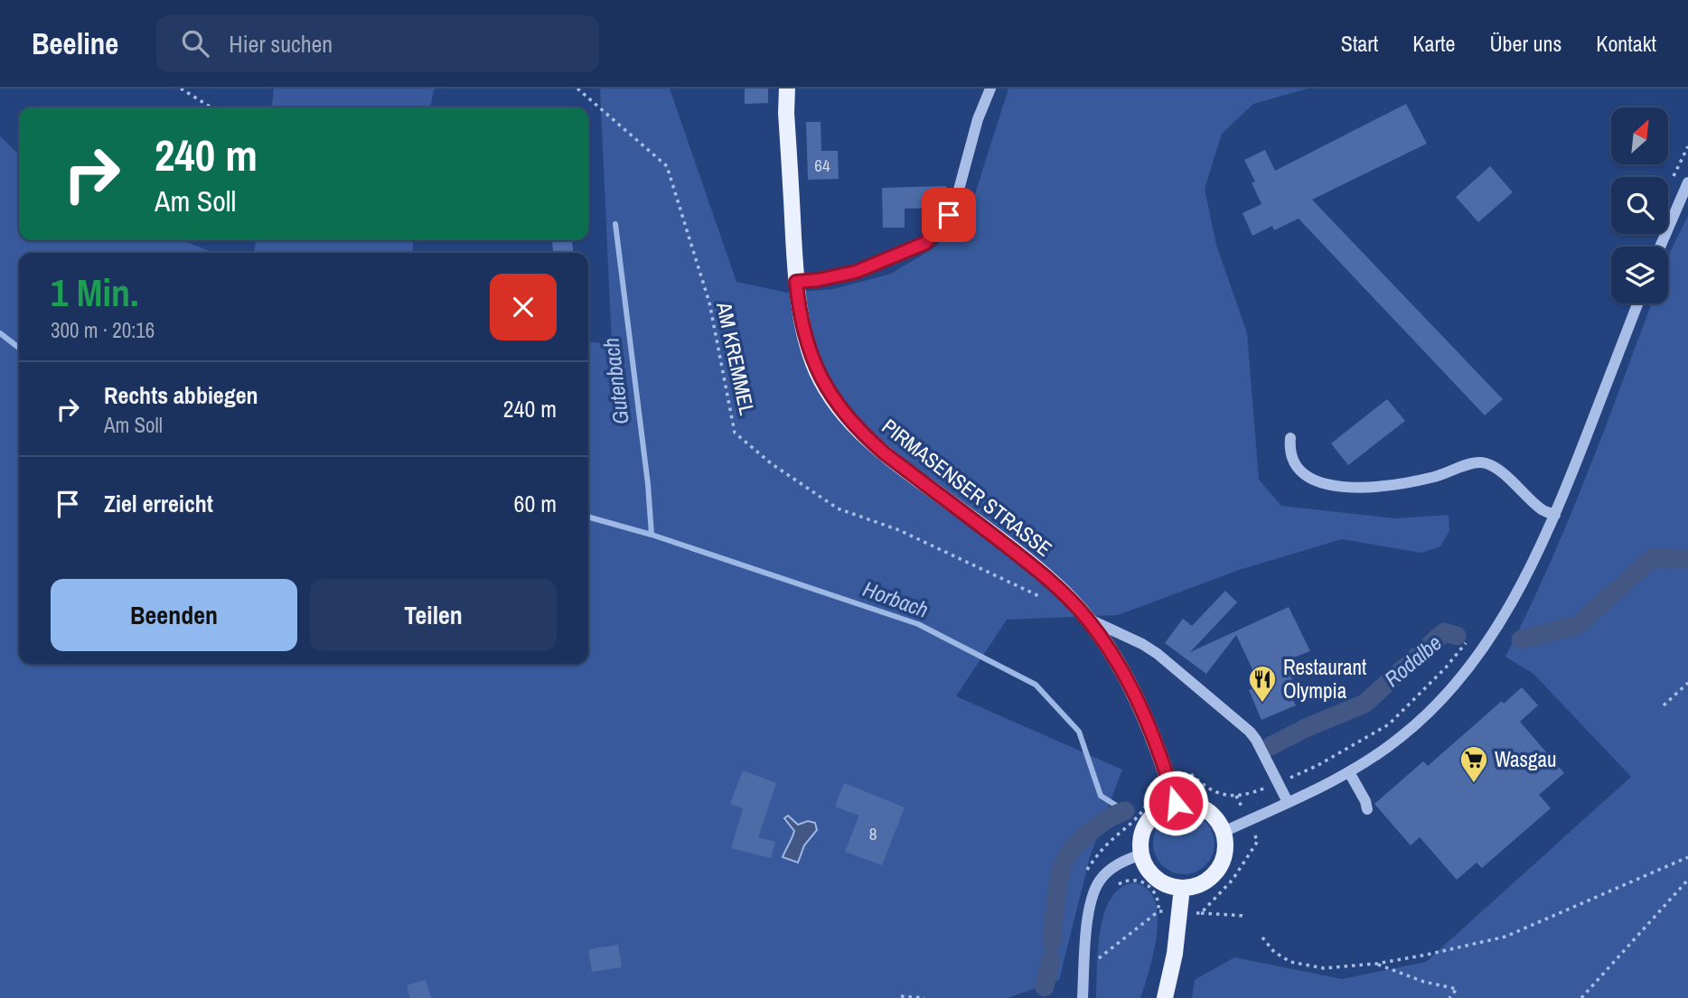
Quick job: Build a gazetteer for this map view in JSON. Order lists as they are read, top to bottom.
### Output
{
  "streets": {
    "main road": ["PIRMASENSER STRASSE"],
    "path": ["AM KREMMEL"]
  },
  "water": ["Gutenbach", "Horbach", "Rodalbe"],
  "places": {
    "restaurant": ["Restaurant Olympia"],
    "supermarket": ["Wasgau"]
  },
  "house_numbers": ["64", "8"],
  "north": "top right",
  "page": {
    "header": "Beeline",
    "search": "Hier suchen",
    "nav": [
      "Start",
      "Karte",
      "Über uns",
      "Kontakt"
    ],
    "turn": ["240 m", "Am Soll"],
    "heading": ["1 Min.", "300 m · 20:16"],
    "list": [
      {
        "name": "Rechts abbiegen",
        "note": "Am Soll",
        "value": "240 m"
      },
      {
        "name": "Ziel erreicht",
        "value": "60 m"
      }
    ],
    "buttons": ["Beenden", "Teilen"]
  }
}
